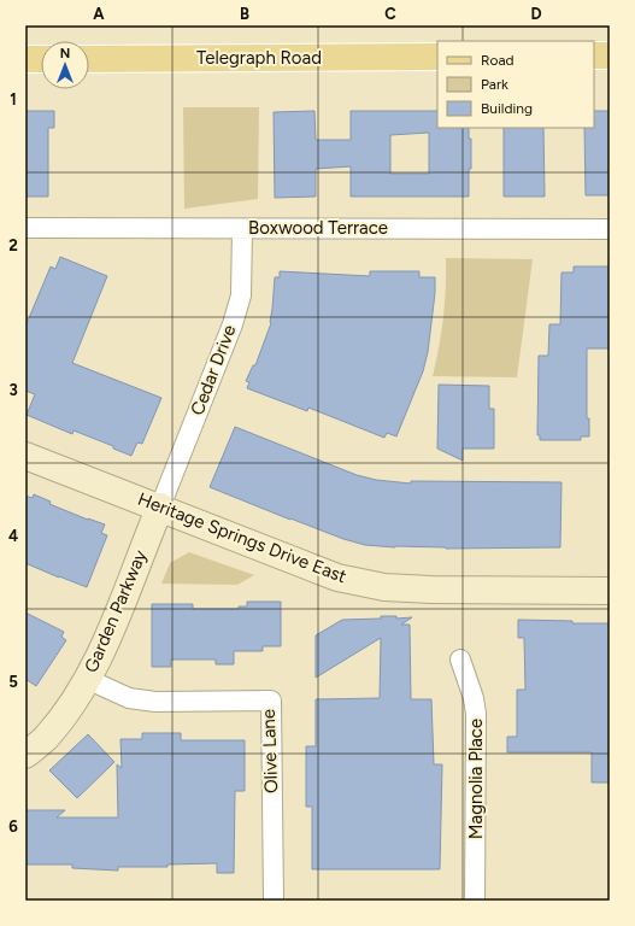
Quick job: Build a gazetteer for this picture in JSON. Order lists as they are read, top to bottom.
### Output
{
  "streets": {
    "main road": ["Telegraph Road"],
    "street": [
      "Boxwood Terrace",
      "Cedar Drive",
      "Heritage Springs Drive East",
      "Garden Parkway",
      "Olive Lane",
      "Magnolia Place"
    ]
  },
  "crossings": [
    ["Boxwood Terrace", "Cedar Drive"],
    ["Cedar Drive", "Heritage Springs Drive East"],
    ["Cedar Drive", "Garden Parkway"],
    ["Heritage Springs Drive East", "Garden Parkway"],
    ["Garden Parkway", "Olive Lane"]
  ],
  "legend": ["Road", "Park", "Building"],
  "north": "top",
  "grid": {
    "columns": [
      "A",
      "B",
      "C",
      "D"
    ],
    "rows": [
      "1",
      "2",
      "3",
      "4",
      "5",
      "6"
    ]
  }
}
